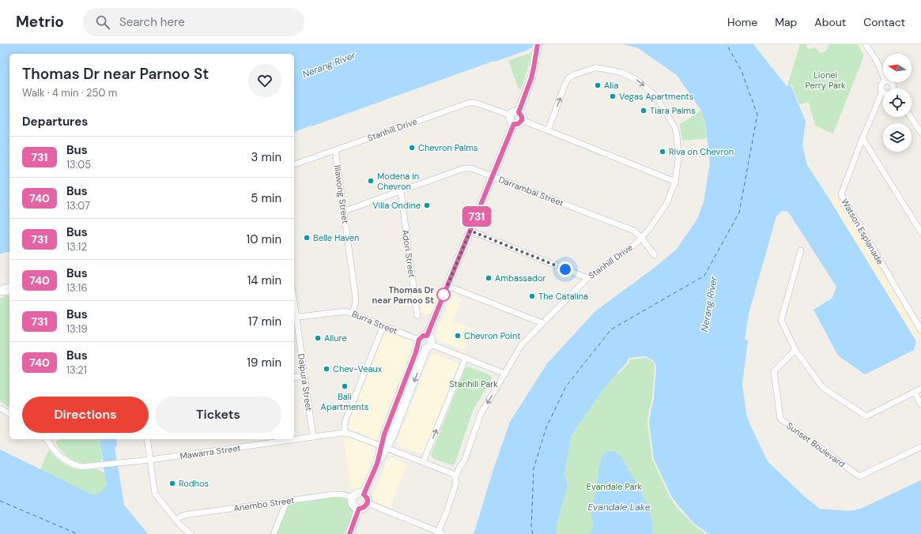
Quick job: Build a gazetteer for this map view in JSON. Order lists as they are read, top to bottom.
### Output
{
  "streets": {
    "street": [
      "Stanhill Drive",
      "Darrambal Street",
      "Illawong Street",
      "Watson Esplanade",
      "Adori Street",
      "Burra Street",
      "Dalpura Street",
      "Sunset Boulevard",
      "Mawarra Street",
      "Anembo Street"
    ]
  },
  "crossings": [
    ["Stanhill Drive", "Darrambal Street"],
    ["Stanhill Drive", "Illawong Street"],
    ["Stanhill Drive", "Mawarra Street"],
    ["Darrambal Street", "Illawong Street"],
    ["Darrambal Street", "Adori Street"],
    ["Illawong Street", "Burra Street"],
    ["Burra Street", "Dalpura Street"],
    ["Dalpura Street", "Mawarra Street"]
  ],
  "water": ["Nerang River", "Evandale Lake"],
  "parks": ["Lionel Perry Park", "Stanhill Park", "Evandale Park"],
  "places": [
    "Alia",
    "Vegas Apartments",
    "Tiara Palms",
    "Chevron Palms",
    "Riva on Chevron",
    "Modena in Chevron",
    "Villa Ondine",
    "Belle Haven",
    "Ambassador",
    "Thomas Dr near Parnoo St",
    "The Catalina",
    "Chevron Point",
    "Allure",
    "Chev-Veaux",
    "Bali Apartments",
    "Rodhos"
  ],
  "lines": ["bus line 731"],
  "north": "left",
  "page": {
    "header": "Metrio",
    "search": "Search here",
    "nav": [
      "Home",
      "Map",
      "About",
      "Contact"
    ],
    "on_map": "731",
    "heading": [
      ["Thomas Dr near Parnoo St", "Walk · 4 min · 250 m"],
      "Departures"
    ],
    "list": [
      {
        "mark": "731",
        "name": "Bus",
        "note": "13:05",
        "value": "3 min"
      },
      {
        "mark": "740",
        "name": "Bus",
        "note": "13:07",
        "value": "5 min"
      },
      {
        "mark": "731",
        "name": "Bus",
        "note": "13:12",
        "value": "10 min"
      },
      {
        "mark": "740",
        "name": "Bus",
        "note": "13:16",
        "value": "14 min"
      },
      {
        "mark": "731",
        "name": "Bus",
        "note": "13:19",
        "value": "17 min"
      },
      {
        "mark": "740",
        "name": "Bus",
        "note": "13:21",
        "value": "19 min"
      }
    ],
    "buttons": ["Directions", "Tickets"]
  }
}
